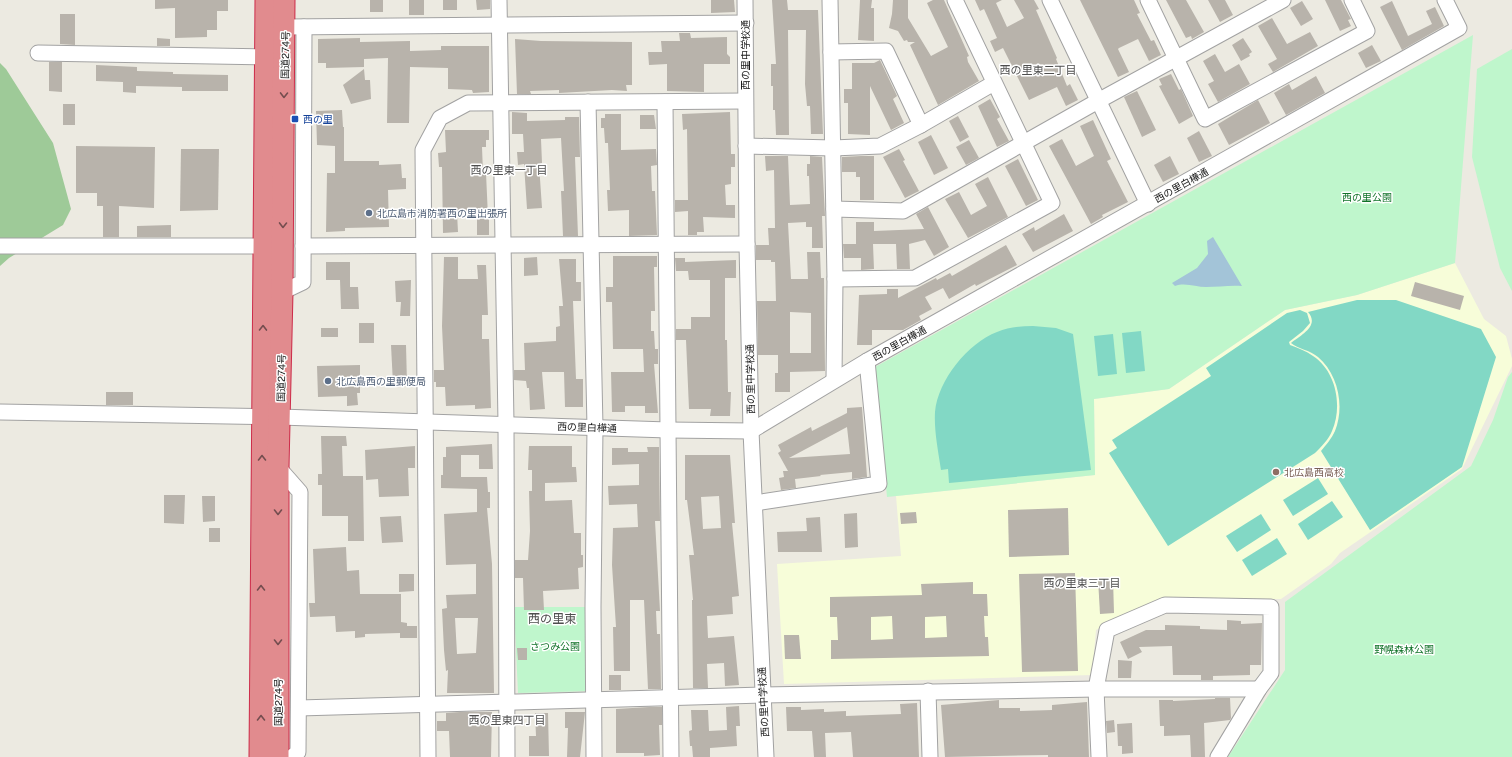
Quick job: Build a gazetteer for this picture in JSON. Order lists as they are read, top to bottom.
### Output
{
  "streets": {
    "highway": ["国道274号"],
    "street": ["西の里中学校通", "西の里白樺通"]
  },
  "crossings": [
    ["国道274号", "西の里白樺通"],
    ["西の里中学校通", "西の里白樺通"]
  ],
  "districts": [
    "西の里東二丁目",
    "西の里東一丁目",
    "西の里東三丁目",
    "西の里東",
    "西の里東四丁目"
  ],
  "parks": ["西の里公園", "さつみ公園", "野幌森林公園"],
  "places": {
    "transit": ["西の里"],
    "other": ["北広島市消防署西の里出張所", "北広島西の里郵便局", "北広島西高校"]
  }
}
